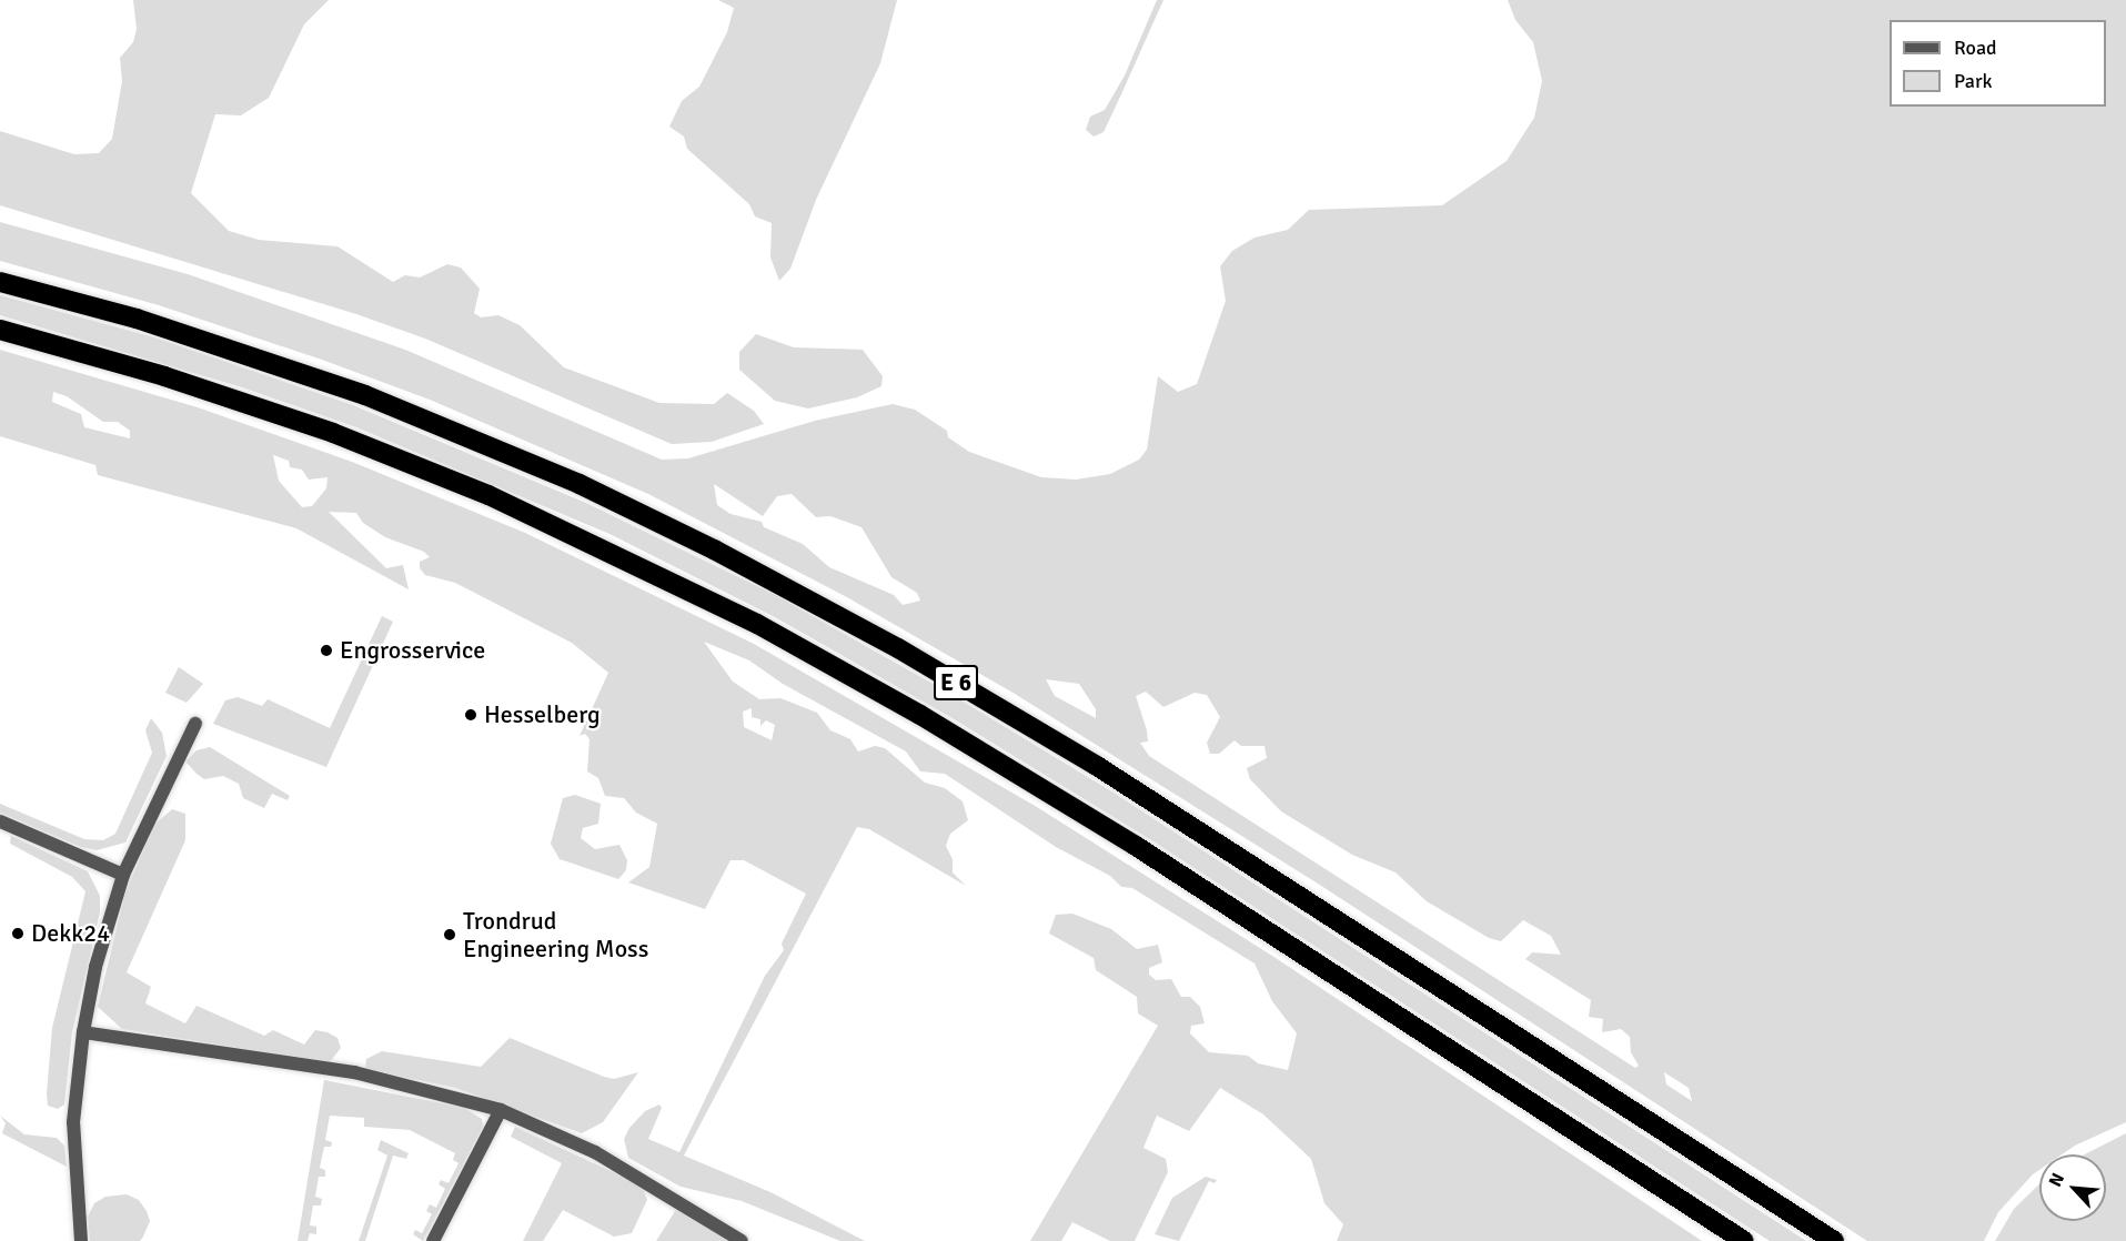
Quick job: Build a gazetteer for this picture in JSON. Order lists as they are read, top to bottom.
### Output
{
  "streets": {
    "highway": ["E 6"]
  },
  "places": [
    "Engrosservice",
    "Hesselberg",
    "Dekk24",
    "Trondrud Engineering Moss"
  ],
  "legend": ["Road", "Park"],
  "north": "top left"
}
